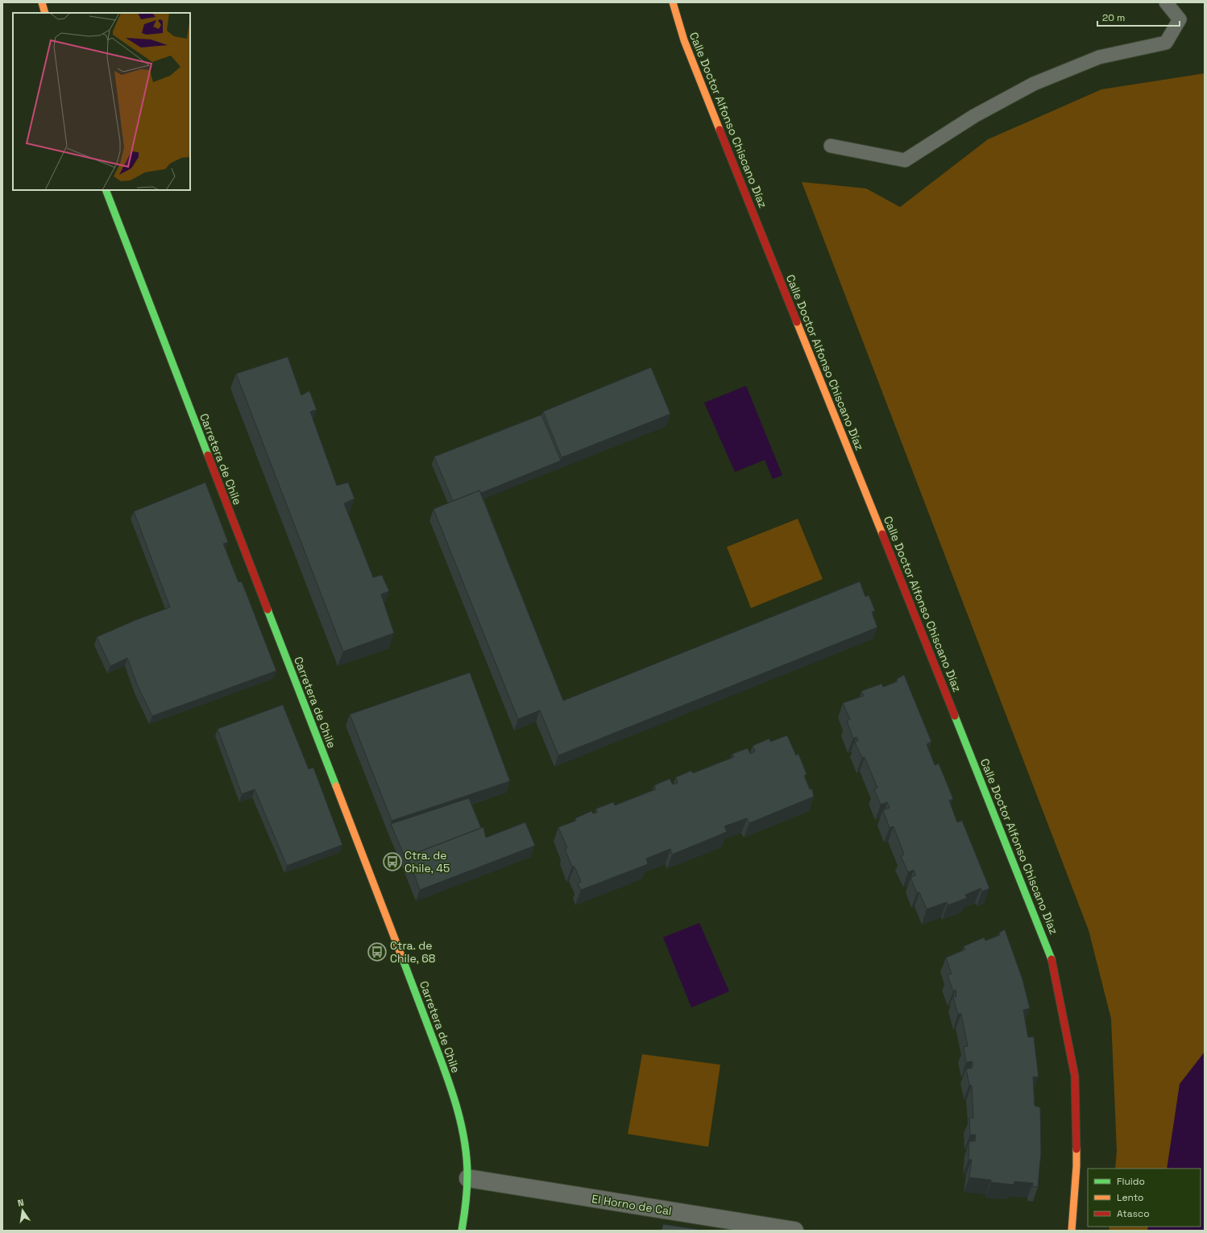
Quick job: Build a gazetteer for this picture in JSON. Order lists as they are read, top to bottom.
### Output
{
  "streets": {
    "street": ["Calle Doctor Alfonso Chiscano Díaz", "Carretera de Chile", "El Horno de Cal"]
  },
  "crossings": [
    ["Carretera de Chile", "El Horno de Cal"]
  ],
  "places": {
    "bus stop": ["Ctra. de Chile, 45", "Ctra. de Chile, 68"]
  },
  "legend": ["Fluido", "Lento", "Atasco"],
  "scale_bar": "20 m",
  "north": "top"
}
